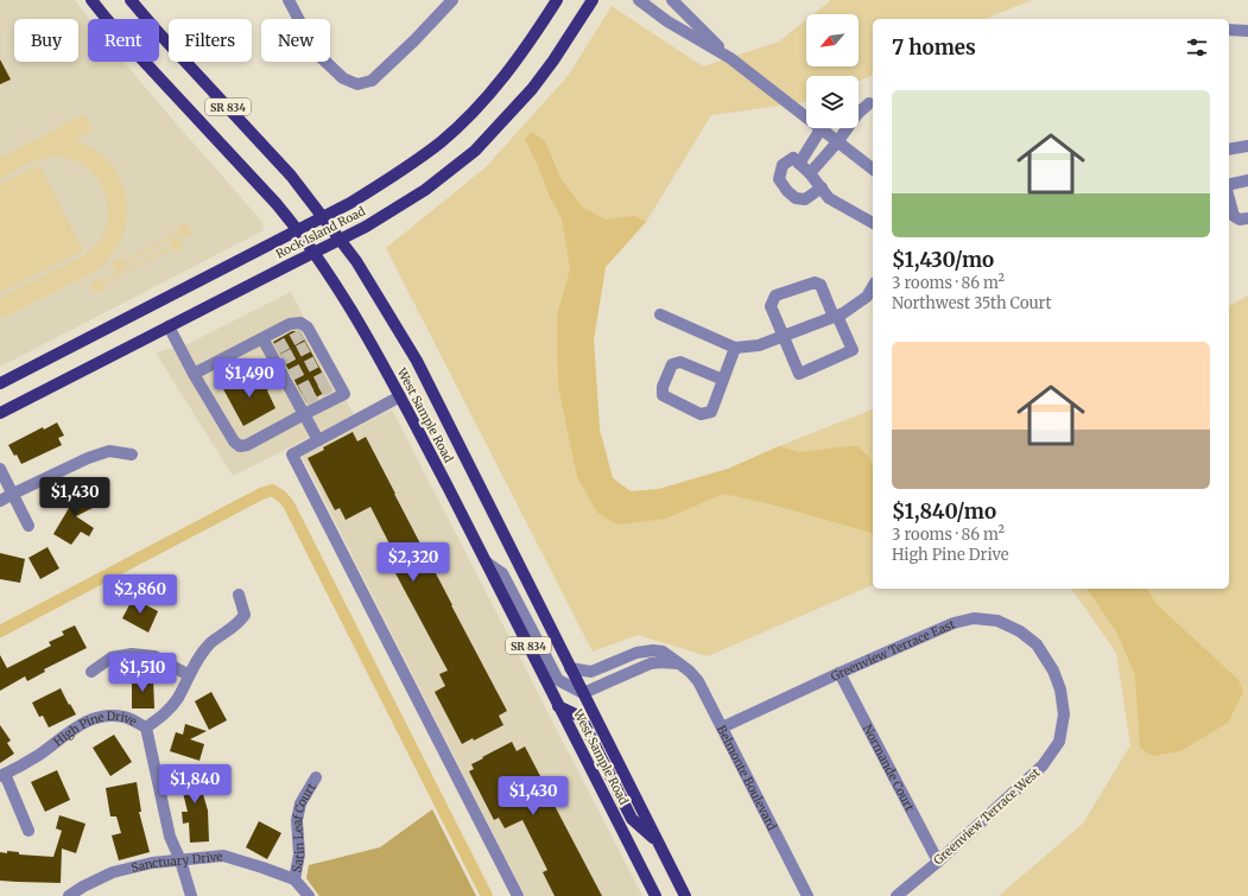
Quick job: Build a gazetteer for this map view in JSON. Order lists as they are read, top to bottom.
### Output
{
  "streets": {
    "main road": ["SR 834", "Rock Island Road", "West Sample Road"],
    "street": [
      "Greenview Terrace East",
      "High Pine Drive",
      "Normande Court",
      "Belmonte Boulevard",
      "Greenview Terrace West",
      "Satin Leaf Court",
      "Sanctuary Drive"
    ]
  },
  "crossings": [
    ["Rock Island Road", "West Sample Road"],
    ["West Sample Road", "Belmonte Boulevard"],
    ["Greenview Terrace East", "Normande Court"],
    ["Greenview Terrace East", "Belmonte Boulevard"],
    ["Greenview Terrace East", "Greenview Terrace West"],
    ["High Pine Drive", "Sanctuary Drive"],
    ["Normande Court", "Greenview Terrace West"],
    ["Satin Leaf Court", "Sanctuary Drive"]
  ],
  "north": "bottom left",
  "page": {
    "chip": [
      "Buy",
      "Rent",
      "Filters",
      "New"
    ],
    "heading": "7 homes",
    "list": [
      {
        "name": "$1,430/mo",
        "note": "3 rooms · 86 m² · Northwest 35th Court"
      },
      {
        "name": "$1,840/mo",
        "note": "3 rooms · 86 m² · High Pine Drive"
      }
    ],
    "price": [
      "$1,490",
      "$1,430",
      "$2,320",
      "$2,860",
      "$1,510",
      "$1,840",
      "$1,430"
    ]
  }
}
